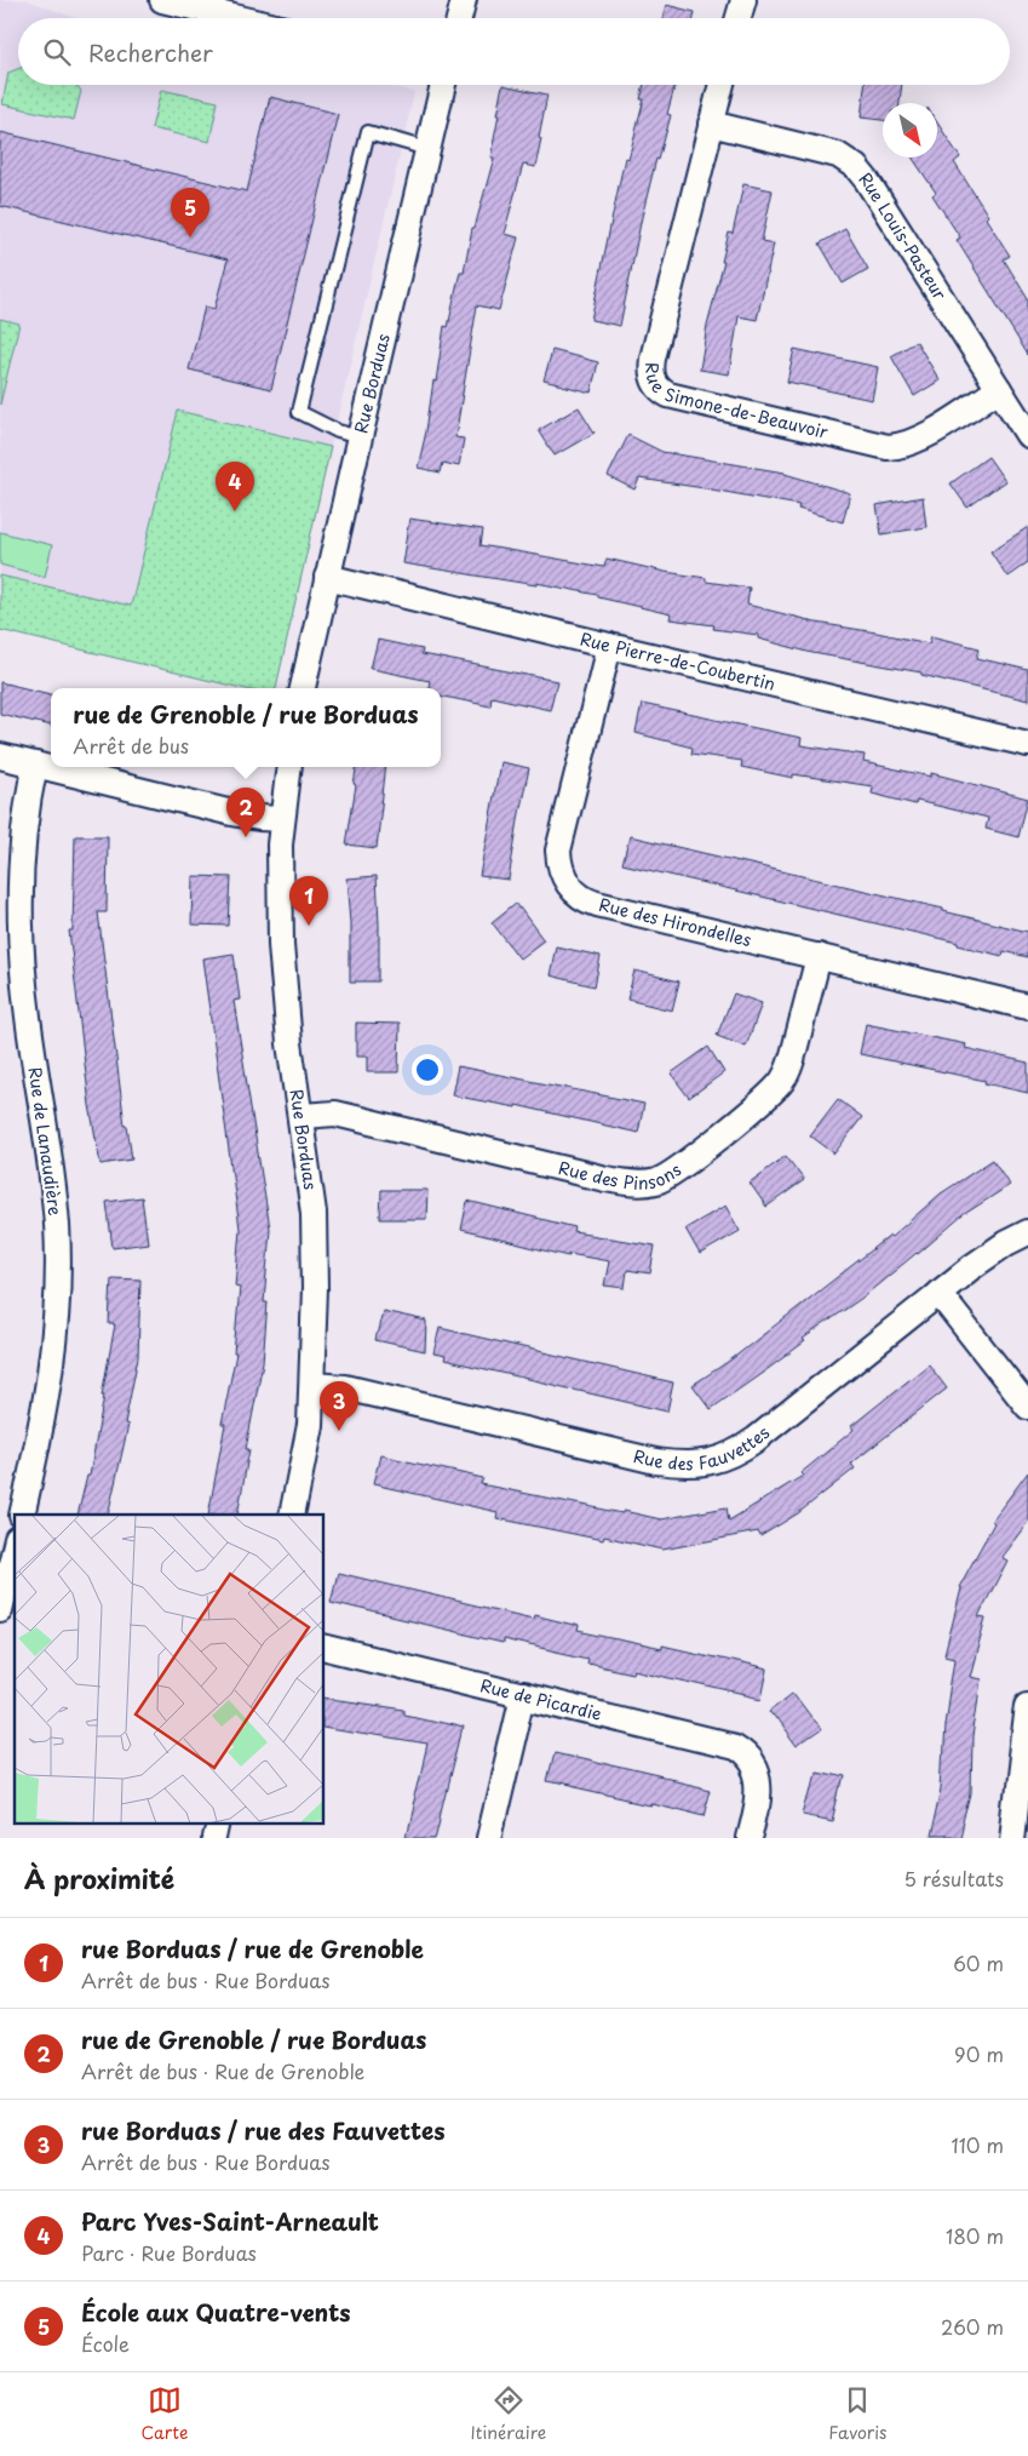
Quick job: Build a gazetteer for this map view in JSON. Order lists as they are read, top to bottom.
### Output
{
  "streets": {
    "street": [
      "Rue Louis-Pasteur",
      "Rue Borduas",
      "Rue Simone-de-Beauvoir",
      "Rue Pierre-de-Coubertin",
      "Rue des Hirondelles",
      "Rue de Lanaudière",
      "Rue des Pinsons",
      "Rue des Fauvettes",
      "Rue de Picardie"
    ]
  },
  "crossings": [
    ["Rue Louis-Pasteur", "Rue Simone-de-Beauvoir"],
    ["Rue Borduas", "Rue Pierre-de-Coubertin"],
    ["Rue Borduas", "Rue des Pinsons"],
    ["Rue Borduas", "Rue des Fauvettes"],
    ["Rue Pierre-de-Coubertin", "Rue des Hirondelles"],
    ["Rue des Hirondelles", "Rue des Pinsons"]
  ],
  "north": "bottom right",
  "page": {
    "search": "Rechercher",
    "pins": [
      "5",
      "4",
      "2",
      "1",
      "3"
    ],
    "popup": ["rue de Grenoble / rue Borduas", "Arrêt de bus"],
    "heading": ["À proximité", "5 résultats"],
    "list": [
      {
        "mark": "1",
        "name": "rue Borduas / rue de Grenoble",
        "note": "Arrêt de bus · Rue Borduas",
        "value": "60 m"
      },
      {
        "mark": "2",
        "name": "rue de Grenoble / rue Borduas",
        "note": "Arrêt de bus · Rue de Grenoble",
        "value": "90 m"
      },
      {
        "mark": "3",
        "name": "rue Borduas / rue des Fauvettes",
        "note": "Arrêt de bus · Rue Borduas",
        "value": "110 m"
      },
      {
        "mark": "4",
        "name": "Parc Yves-Saint-Arneault",
        "note": "Parc · Rue Borduas",
        "value": "180 m"
      },
      {
        "mark": "5",
        "name": "École aux Quatre-vents",
        "note": "École",
        "value": "260 m"
      }
    ],
    "nav": ["Carte", "Itinéraire", "Favoris"]
  }
}
